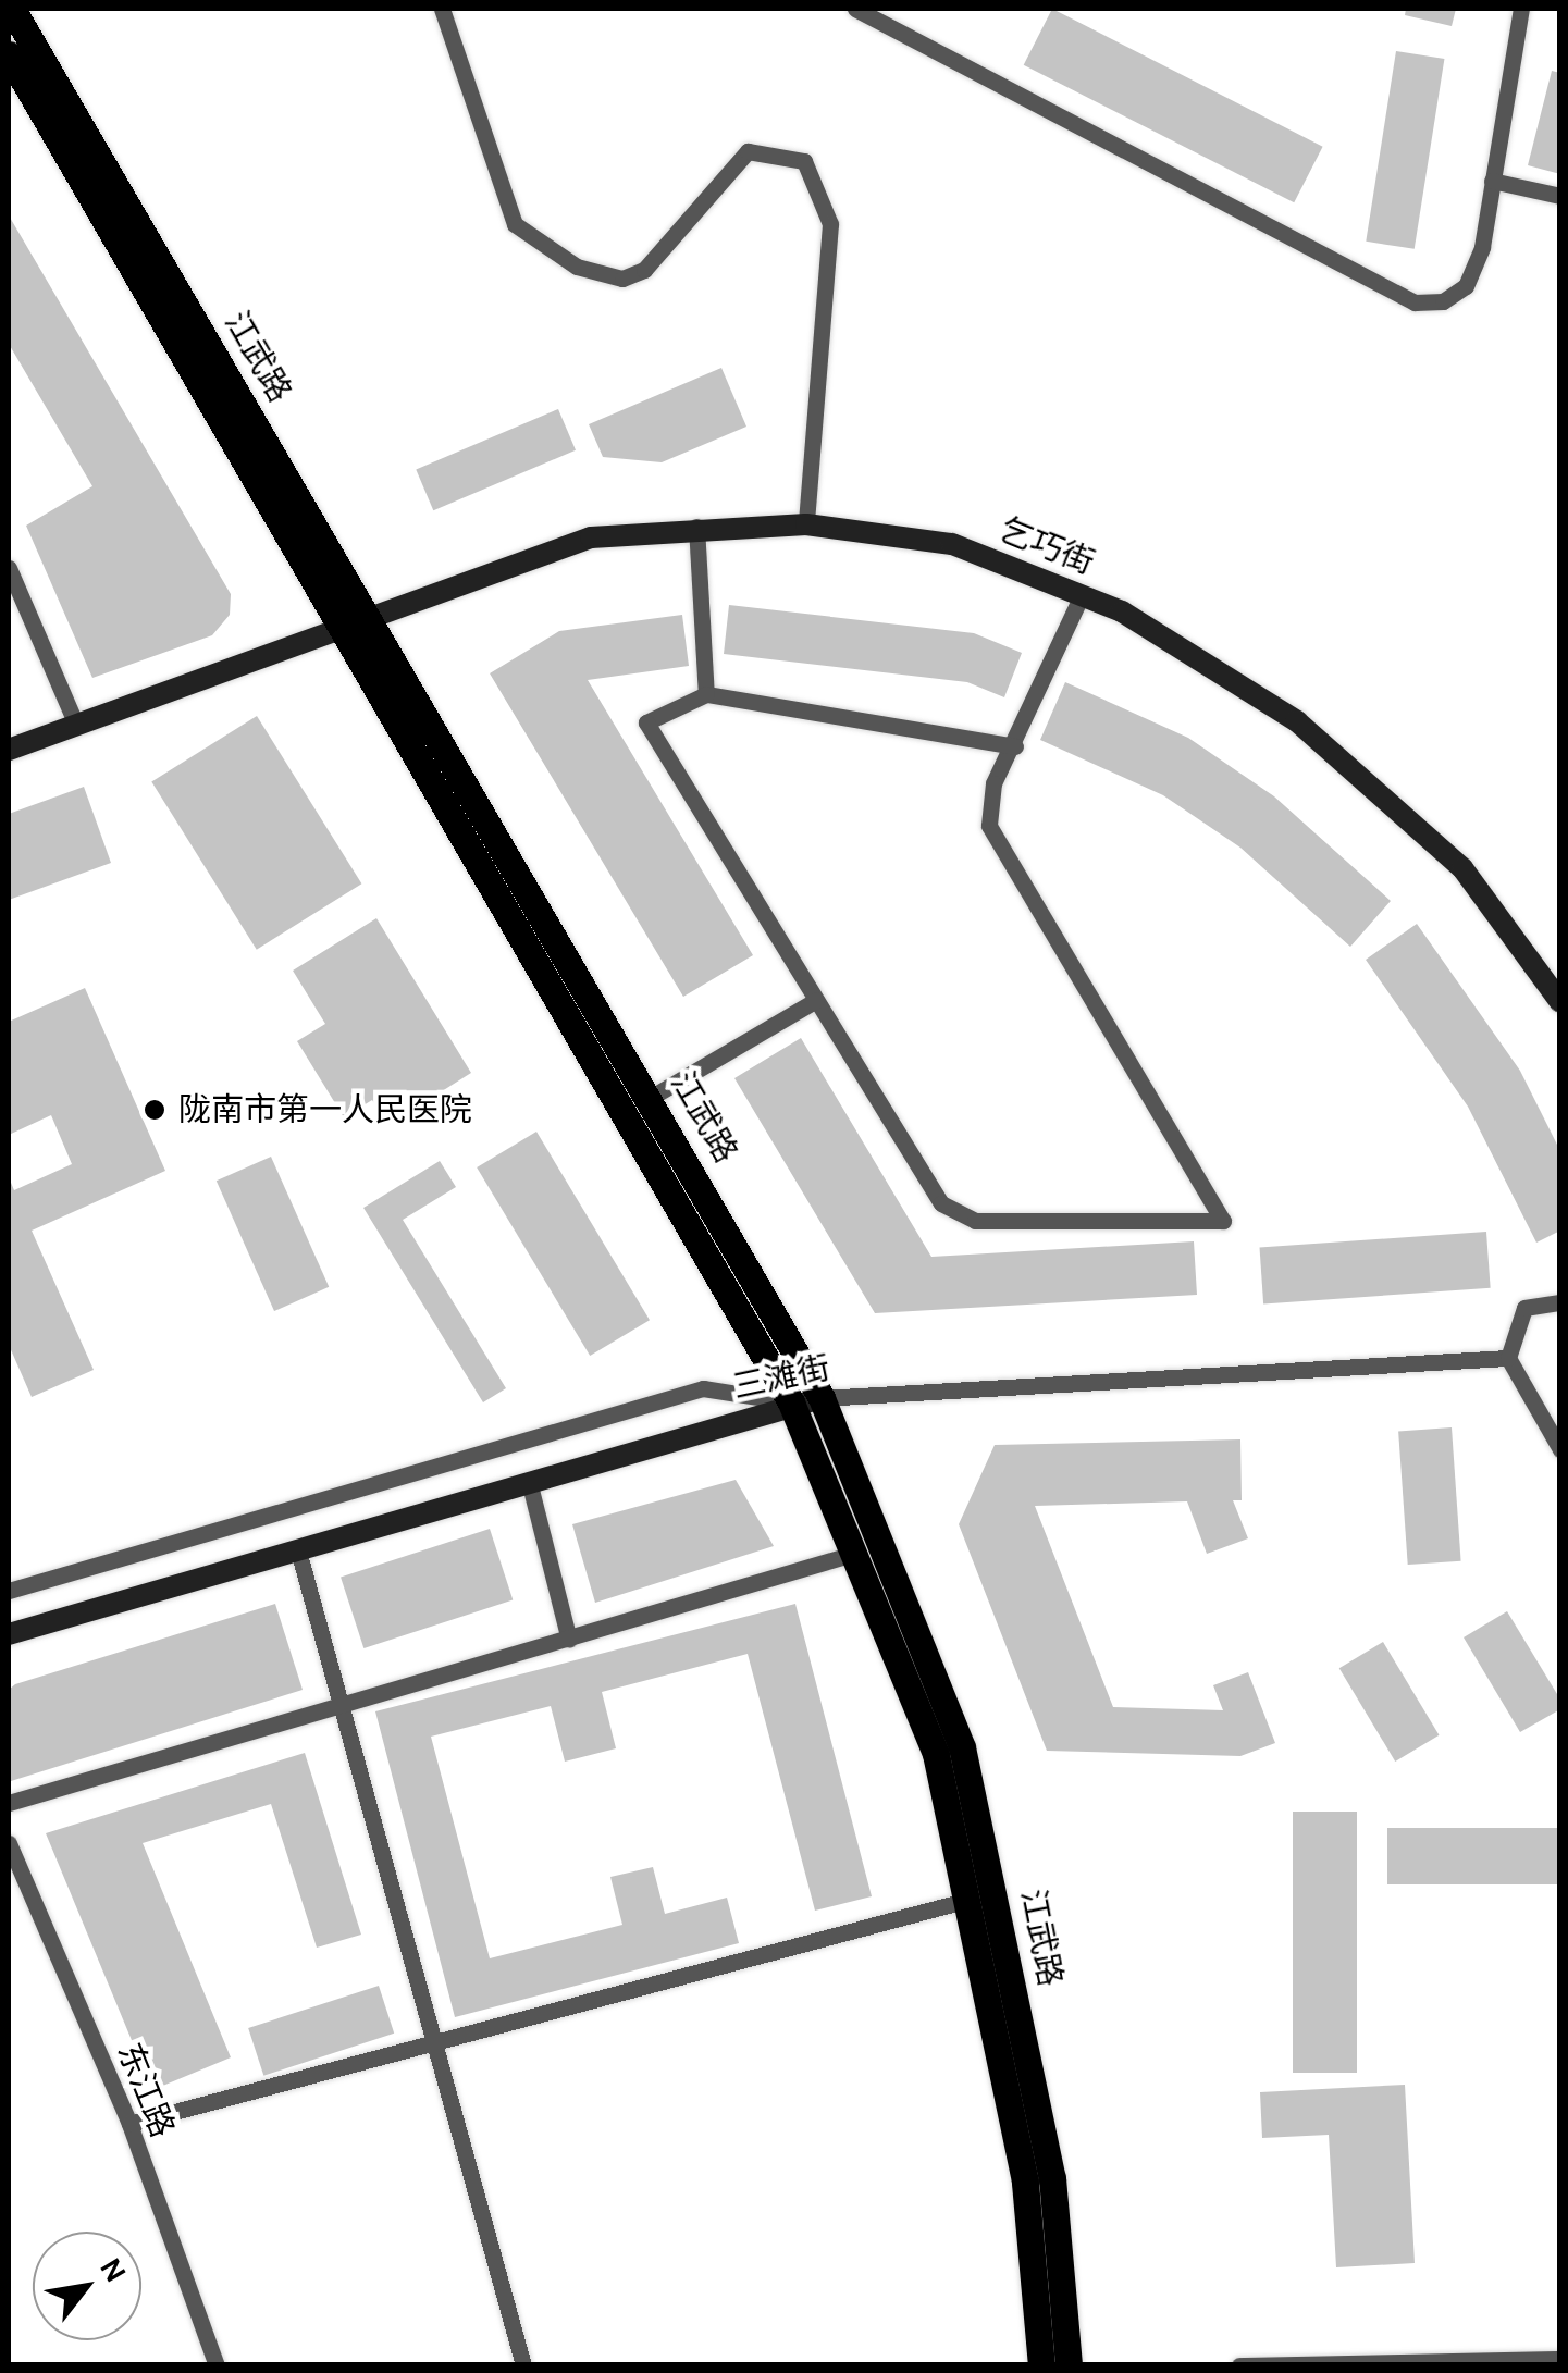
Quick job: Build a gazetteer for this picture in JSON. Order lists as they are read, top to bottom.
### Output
{
  "streets": {
    "main road": ["江武路"],
    "street": ["乞巧街", "三滩街", "东江路"]
  },
  "crossings": [
    ["江武路", "乞巧街"],
    ["江武路", "三滩街"]
  ],
  "places": ["陇南市第一人民医院"],
  "north": "top right"
}
